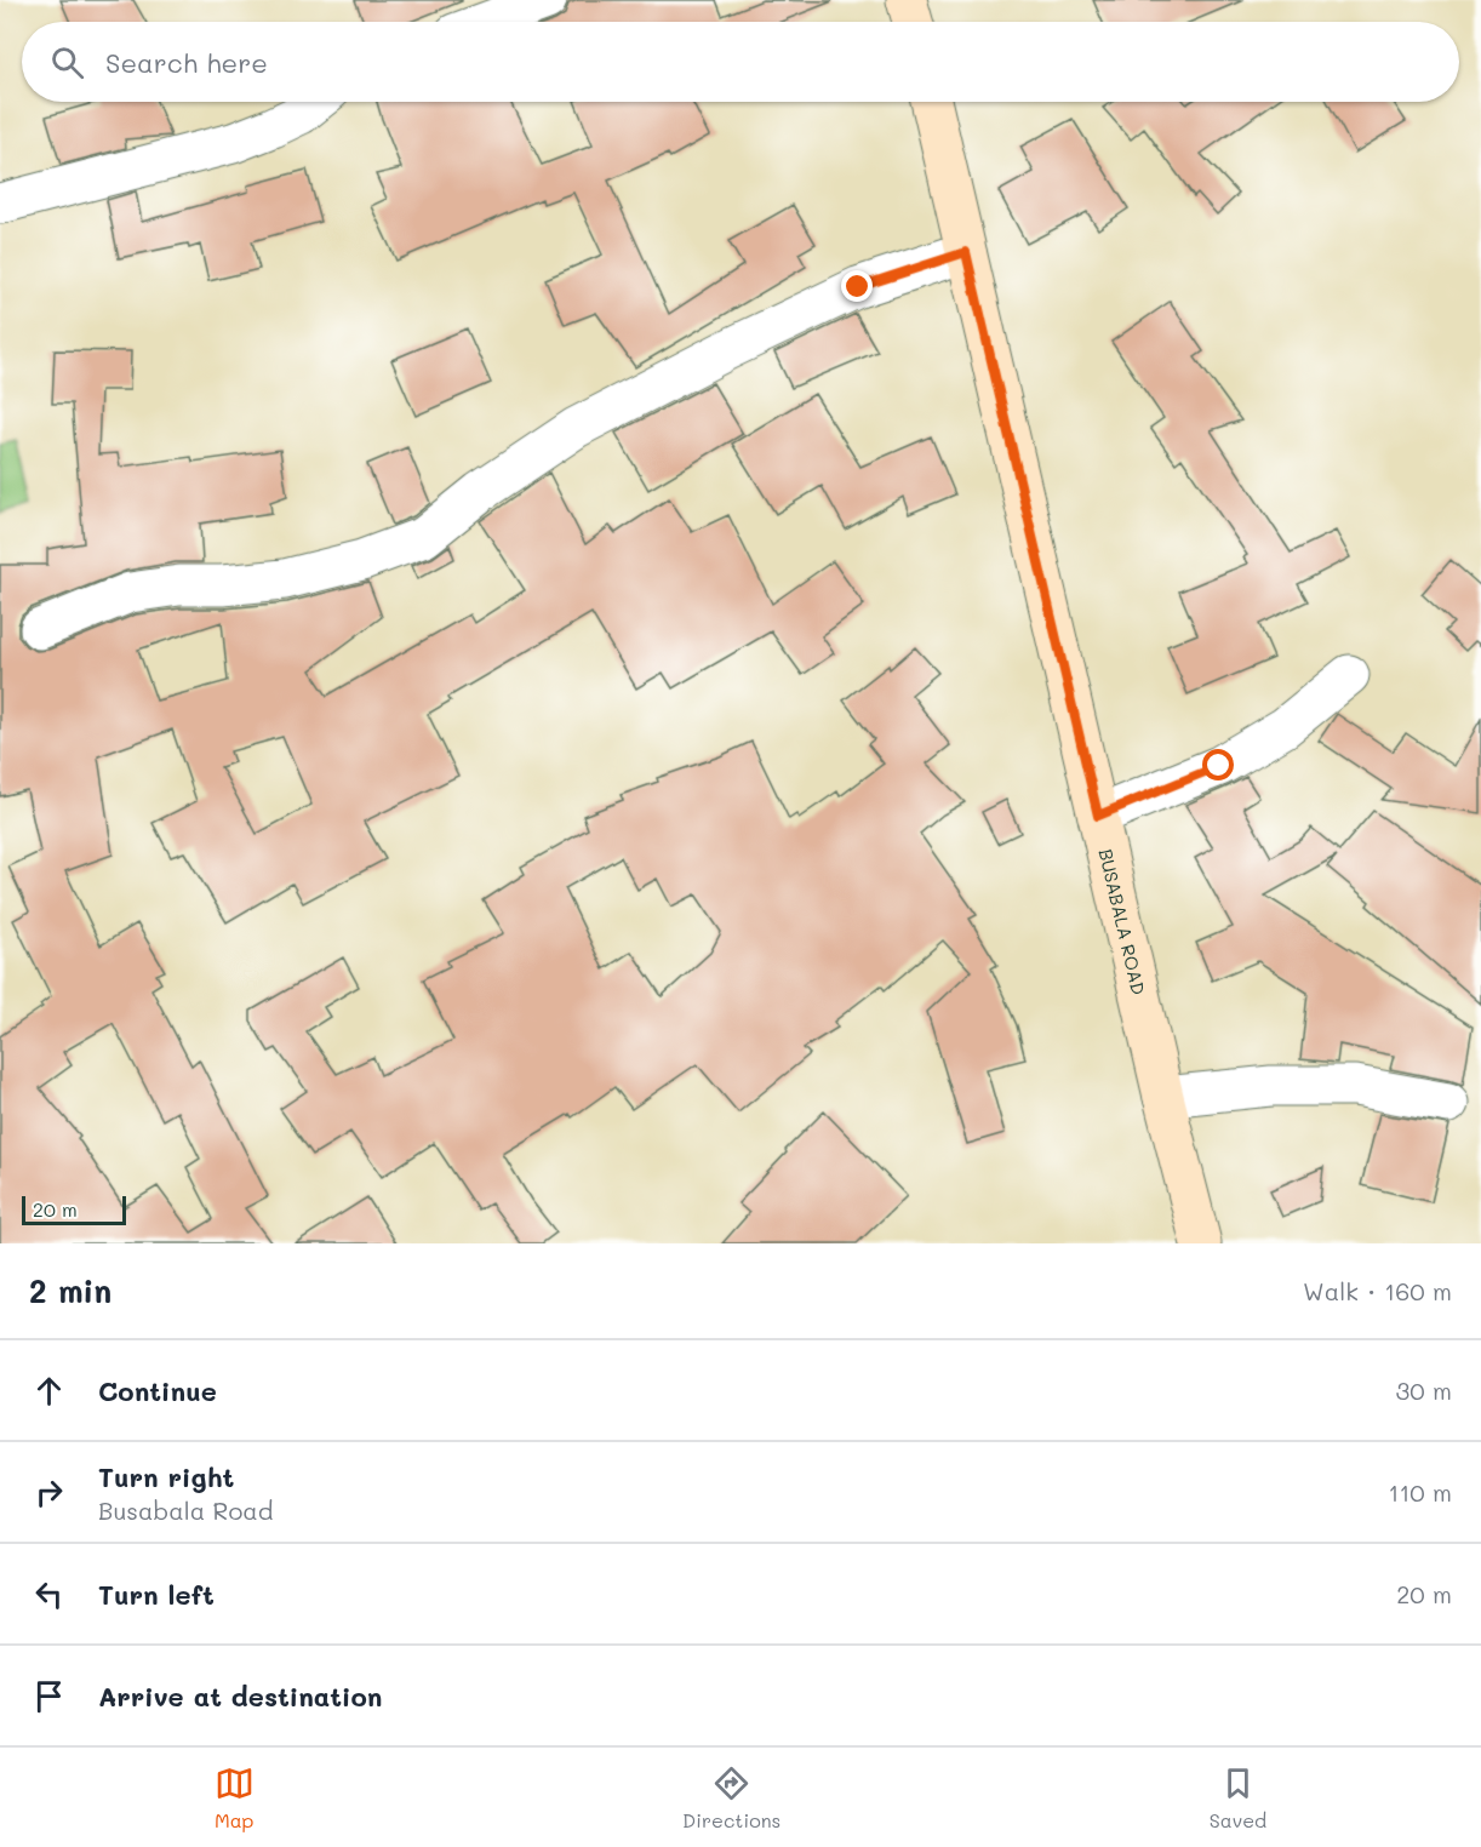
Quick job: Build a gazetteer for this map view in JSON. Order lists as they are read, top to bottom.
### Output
{
  "streets": {
    "street": ["BUSABALA ROAD"]
  },
  "scale_bar": "20 m",
  "page": {
    "search": "Search here",
    "scale": "20 m",
    "heading": ["2 min", "Walk · 160 m"],
    "list": [
      ["Continue", "30 m"],
      ["Turn right", "Busabala Road", "110 m"],
      ["Turn left", "20 m"],
      "Arrive at destination"
    ],
    "nav": ["Map", "Directions", "Saved"]
  }
}
